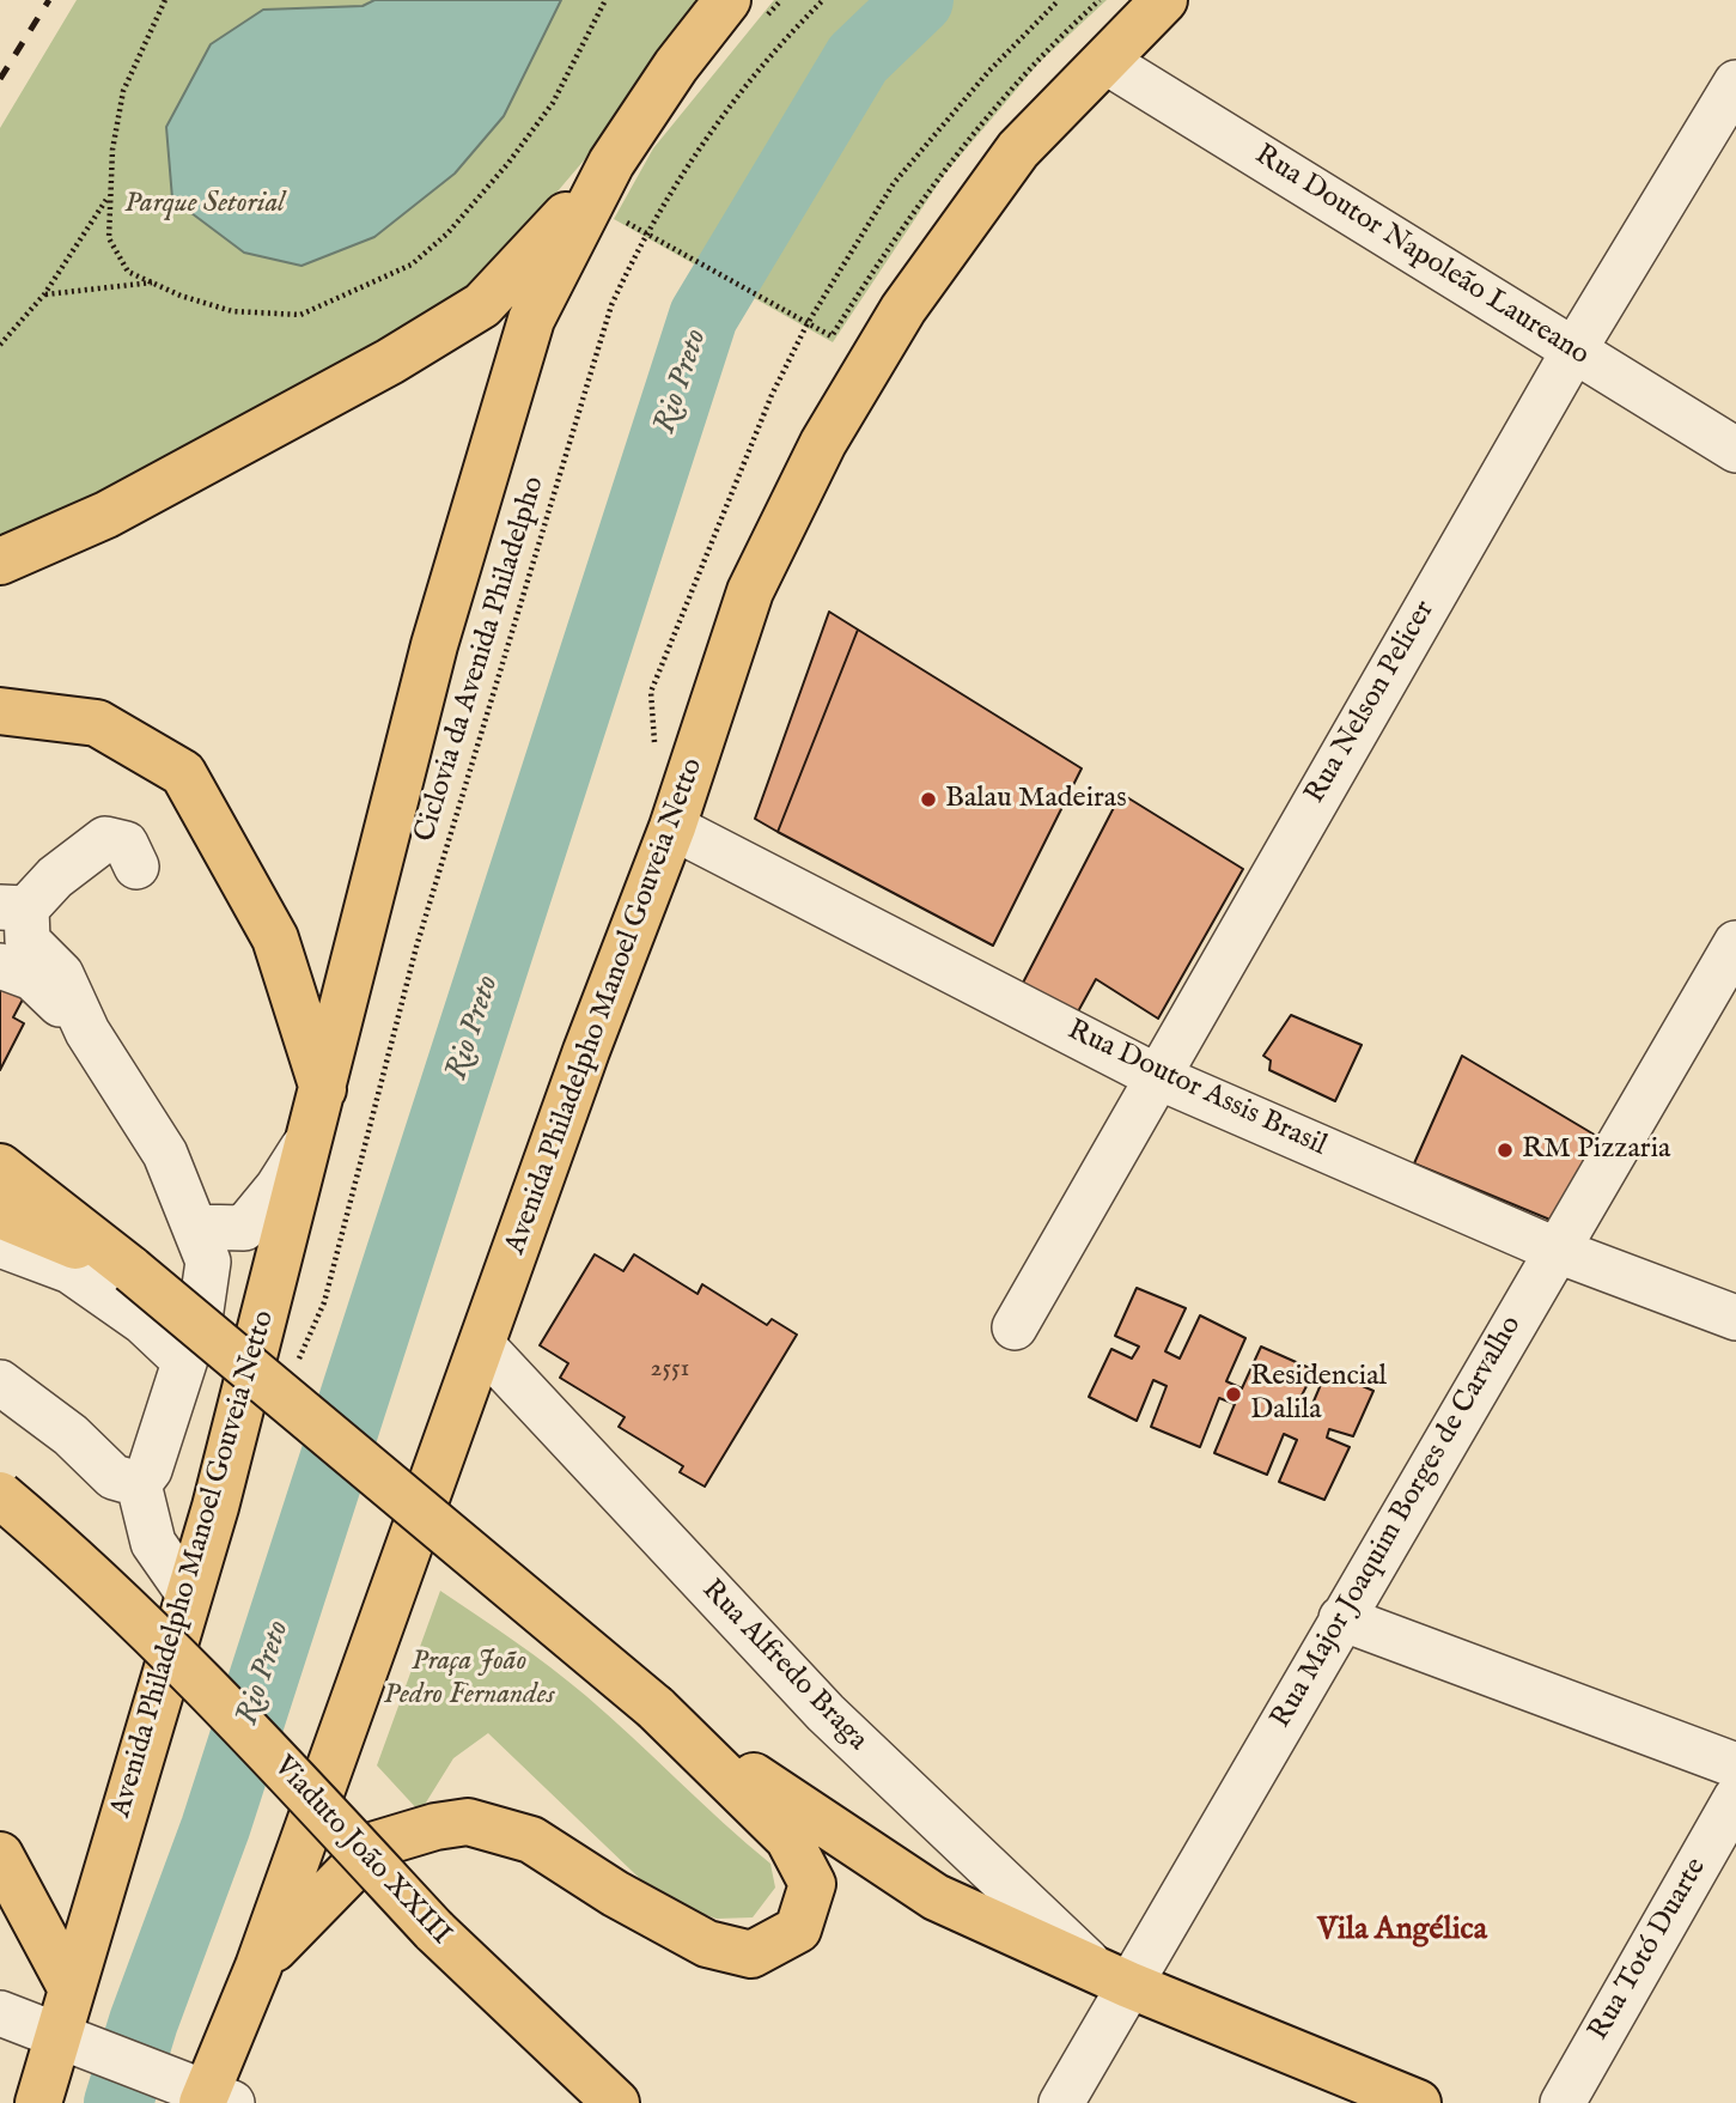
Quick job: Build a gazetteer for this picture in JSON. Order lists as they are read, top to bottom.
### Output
{
  "streets": {
    "main road": ["Avenida Philadelpho Manoel Gouveia Netto", "Rua Alfredo Braga", "Viaduto João XXIII"],
    "street": [
      "Rua Doutor Napoleão Laureano",
      "Rua Nelson Pelicer",
      "Rua Doutor Assis Brasil",
      "Rua Major Joaquim Borges de Carvalho",
      "Rua Totó Duarte"
    ],
    "path": ["Ciclovia da Avenida Philadelpho"]
  },
  "crossings": [
    ["Rua Doutor Napoleão Laureano", "Rua Nelson Pelicer"],
    ["Rua Doutor Napoleão Laureano", "Avenida Philadelpho Manoel Gouveia Netto"],
    ["Rua Nelson Pelicer", "Rua Doutor Assis Brasil"],
    ["Avenida Philadelpho Manoel Gouveia Netto", "Rua Doutor Assis Brasil"],
    ["Avenida Philadelpho Manoel Gouveia Netto", "Rua Alfredo Braga"],
    ["Rua Doutor Assis Brasil", "Rua Major Joaquim Borges de Carvalho"],
    ["Rua Major Joaquim Borges de Carvalho", "Rua Alfredo Braga"]
  ],
  "districts": ["Vila Angélica"],
  "water": ["Rio Preto"],
  "parks": ["Parque Setorial", "Praça João Pedro Fernandes"],
  "places": ["Balau Madeiras", "RM Pizzaria", "Residencial Dalila"],
  "house_numbers": ["2551"]
}
